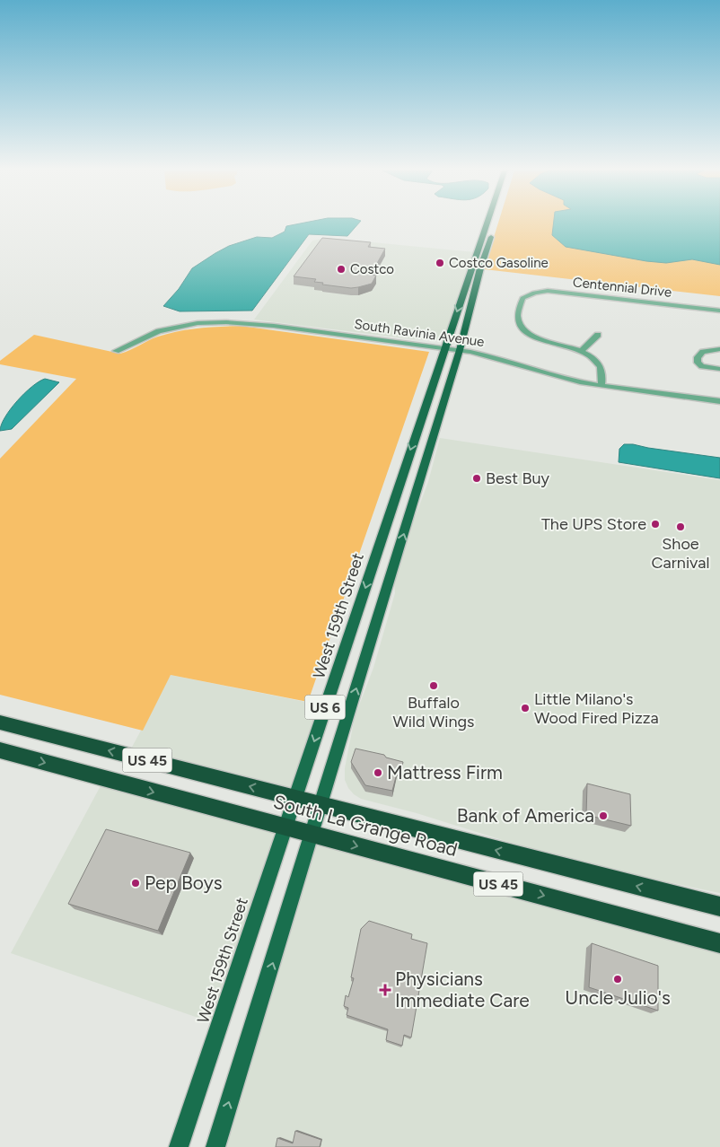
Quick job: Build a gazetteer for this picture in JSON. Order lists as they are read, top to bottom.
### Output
{
  "streets": {
    "highway": ["US 45", "South La Grange Road"],
    "main road": ["West 159th Street", "US 6"],
    "street": ["Centennial Drive", "South Ravinia Avenue"]
  },
  "crossings": [
    ["South Ravinia Avenue", "West 159th Street"],
    ["South Ravinia Avenue", "US 6"],
    ["West 159th Street", "South La Grange Road"],
    ["US 6", "South La Grange Road"]
  ],
  "places": {
    "other": [
      "Costco Gasoline",
      "Costco",
      "Best Buy",
      "The UPS Store",
      "Shoe Carnival",
      "Buffalo Wild Wings",
      "Little Milano's Wood Fired Pizza",
      "Mattress Firm",
      "Bank of America",
      "Pep Boys",
      "Uncle Julio's"
    ],
    "health": ["Physicians Immediate Care"]
  }
}
